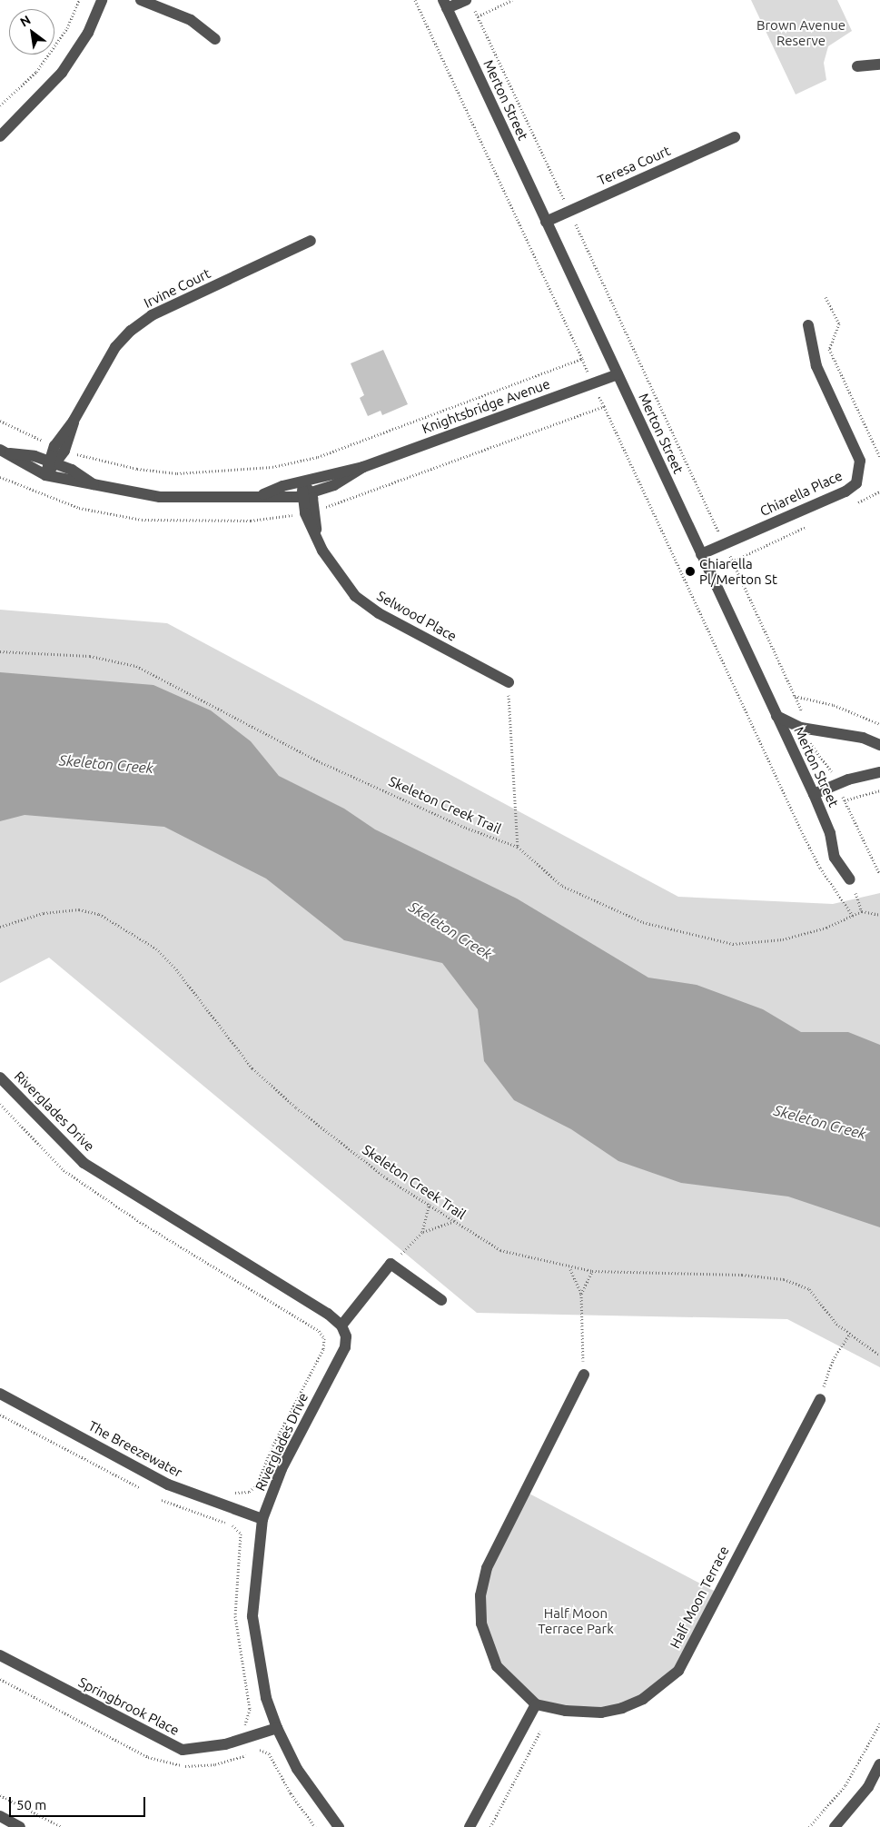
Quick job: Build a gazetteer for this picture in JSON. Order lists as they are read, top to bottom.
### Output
{
  "streets": {
    "street": [
      "Merton Street",
      "Teresa Court",
      "Irvine Court",
      "Knightsbridge Avenue",
      "Chiarella Place",
      "Selwood Place",
      "Riverglades Drive",
      "The Breezewater",
      "Half Moon Terrace",
      "Springbrook Place"
    ],
    "path": ["Skeleton Creek Trail"]
  },
  "crossings": [
    ["Merton Street", "Teresa Court"],
    ["Merton Street", "Knightsbridge Avenue"],
    ["Merton Street", "Chiarella Place"],
    ["Irvine Court", "Knightsbridge Avenue"],
    ["Knightsbridge Avenue", "Selwood Place"],
    ["Riverglades Drive", "The Breezewater"],
    ["Riverglades Drive", "Springbrook Place"]
  ],
  "water": ["Skeleton Creek"],
  "parks": ["Brown Avenue Reserve", "Half Moon Terrace Park"],
  "places": ["Chiarella Pl/Merton St"],
  "scale_bar": "50 m",
  "north": "top left"
}
